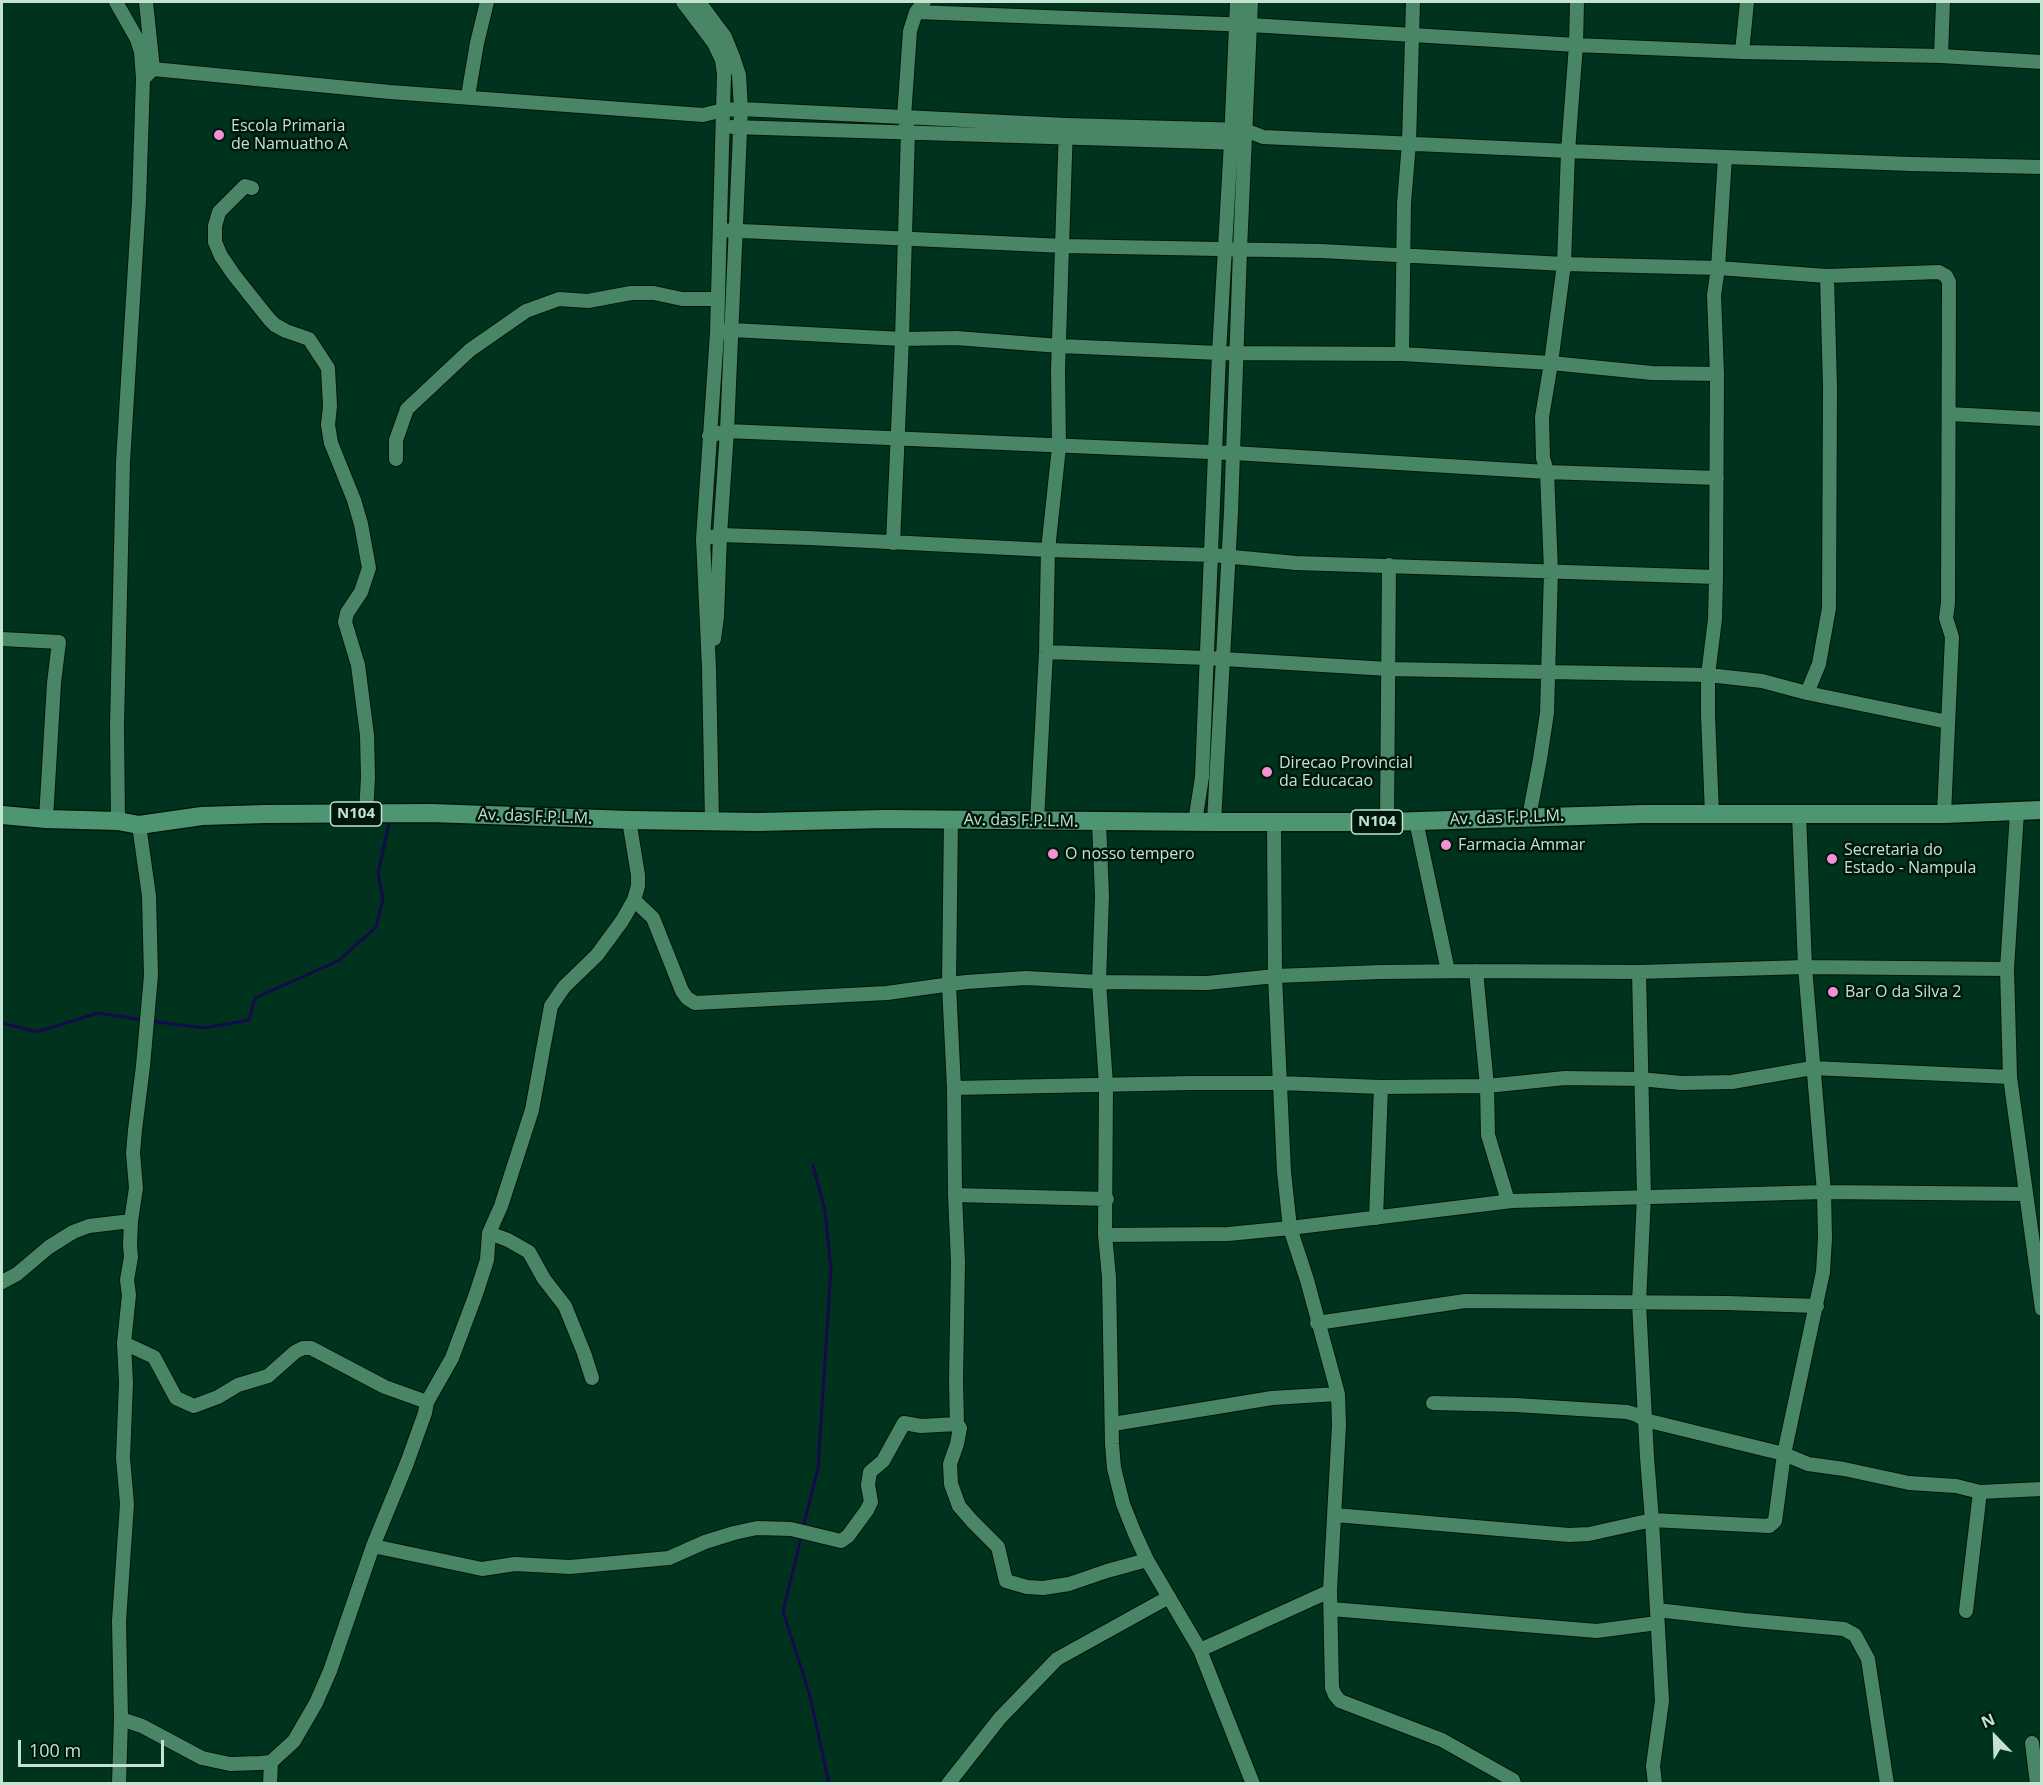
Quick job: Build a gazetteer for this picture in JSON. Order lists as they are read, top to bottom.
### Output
{
  "streets": {
    "main road": ["N104", "Av. das F.P.L.M."]
  },
  "places": [
    "Escola Primaria de Namuatho A",
    "Direcao Provincial da Educacao",
    "Farmacia Ammar",
    "O nosso tempero",
    "Secretaria do Estado - Nampula",
    "Bar O da Silva 2"
  ],
  "scale_bar": "100 m",
  "north": "top left"
}
